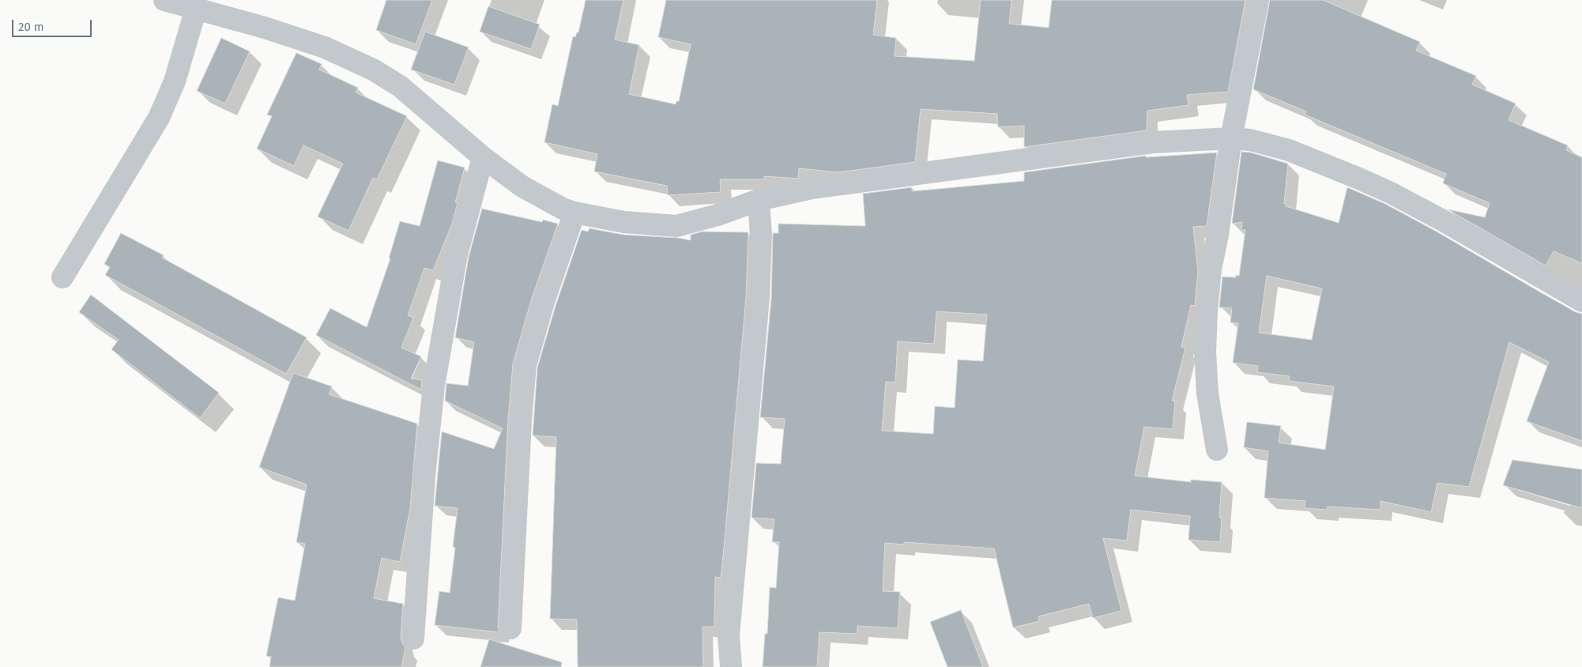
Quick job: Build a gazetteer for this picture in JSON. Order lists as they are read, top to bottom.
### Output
{
  "scale_bar": "20 m"
}
